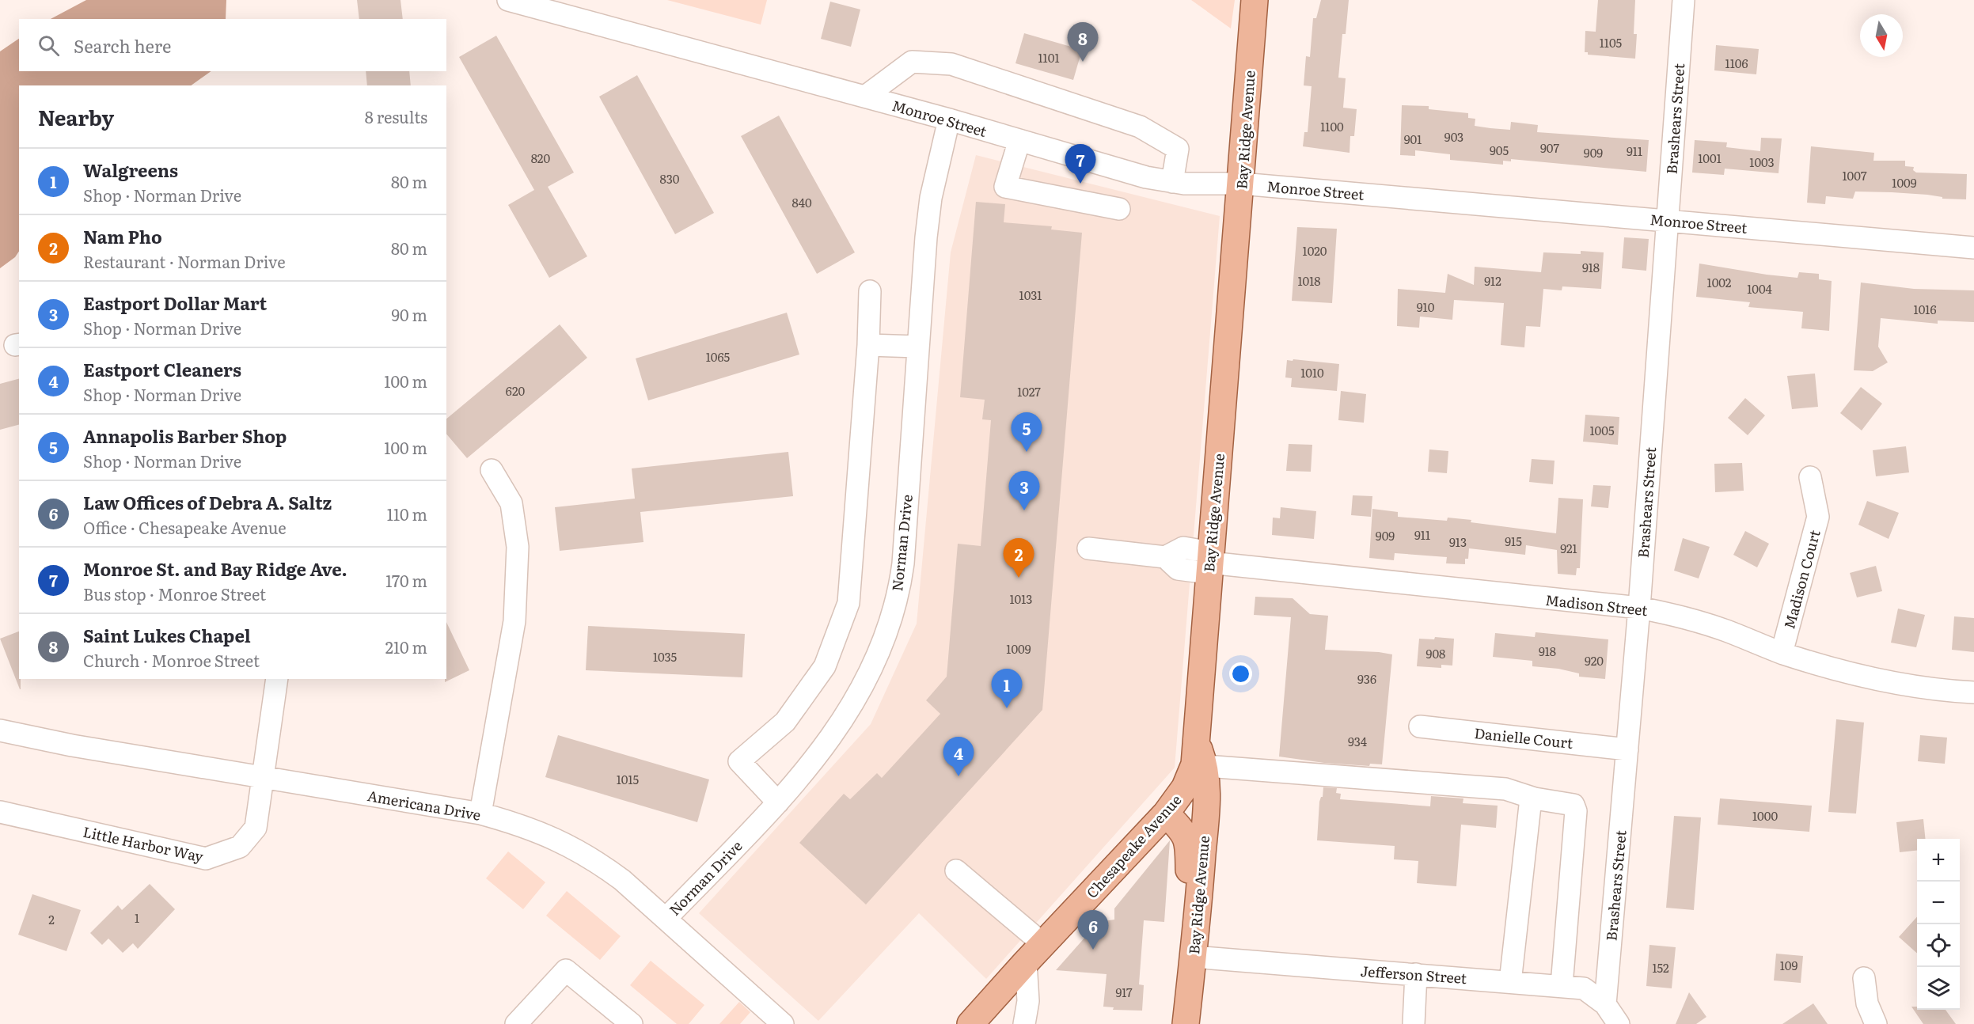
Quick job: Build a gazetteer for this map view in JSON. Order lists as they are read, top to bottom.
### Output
{
  "streets": {
    "main road": ["Bay Ridge Avenue", "Chesapeake Avenue"],
    "street": [
      "Monroe Street",
      "Brashears Street",
      "Norman Drive",
      "Madison Court",
      "Madison Street",
      "Danielle Court",
      "Americana Drive",
      "Little Harbor Way",
      "Jefferson Street"
    ]
  },
  "crossings": [
    ["Monroe Street", "Brashears Street"],
    ["Monroe Street", "Bay Ridge Avenue"],
    ["Monroe Street", "Norman Drive"],
    ["Brashears Street", "Madison Street"],
    ["Brashears Street", "Danielle Court"],
    ["Brashears Street", "Jefferson Street"],
    ["Bay Ridge Avenue", "Madison Street"],
    ["Bay Ridge Avenue", "Chesapeake Avenue"],
    ["Bay Ridge Avenue", "Jefferson Street"],
    ["Norman Drive", "Americana Drive"],
    ["Madison Court", "Madison Street"],
    ["Americana Drive", "Little Harbor Way"]
  ],
  "house_numbers": [
    "1105",
    "1101",
    "1106",
    "1100",
    "903",
    "901",
    "907",
    "905",
    "911",
    "909",
    "820",
    "1001",
    "1003",
    "1007",
    "830",
    "1009",
    "840",
    "1020",
    "918",
    "1018",
    "912",
    "1002",
    "1004",
    "1031",
    "910",
    "1016",
    "1065",
    "1010",
    "620",
    "1027",
    "1005",
    "911",
    "909",
    "915",
    "913",
    "921",
    "1013",
    "1009",
    "918",
    "908",
    "1035",
    "920",
    "936",
    "934",
    "1015",
    "1000",
    "1",
    "2",
    "109",
    "152",
    "917"
  ],
  "north": "bottom",
  "page": {
    "search": "Search here",
    "pins": [
      "8",
      "7",
      "5",
      "3",
      "2",
      "1",
      "4",
      "6"
    ],
    "heading": ["Nearby", "8 results"],
    "list": [
      {
        "mark": "1",
        "name": "Walgreens",
        "note": "Shop · Norman Drive",
        "value": "80 m"
      },
      {
        "mark": "2",
        "name": "Nam Pho",
        "note": "Restaurant · Norman Drive",
        "value": "80 m"
      },
      {
        "mark": "3",
        "name": "Eastport Dollar Mart",
        "note": "Shop · Norman Drive",
        "value": "90 m"
      },
      {
        "mark": "4",
        "name": "Eastport Cleaners",
        "note": "Shop · Norman Drive",
        "value": "100 m"
      },
      {
        "mark": "5",
        "name": "Annapolis Barber Shop",
        "note": "Shop · Norman Drive",
        "value": "100 m"
      },
      {
        "mark": "6",
        "name": "Law Offices of Debra A. Saltz",
        "note": "Office · Chesapeake Avenue",
        "value": "110 m"
      },
      {
        "mark": "7",
        "name": "Monroe St. and Bay Ridge Ave.",
        "note": "Bus stop · Monroe Street",
        "value": "170 m"
      },
      {
        "mark": "8",
        "name": "Saint Lukes Chapel",
        "note": "Church · Monroe Street",
        "value": "210 m"
      }
    ],
    "map_buttons": ["+", "−"]
  }
}
